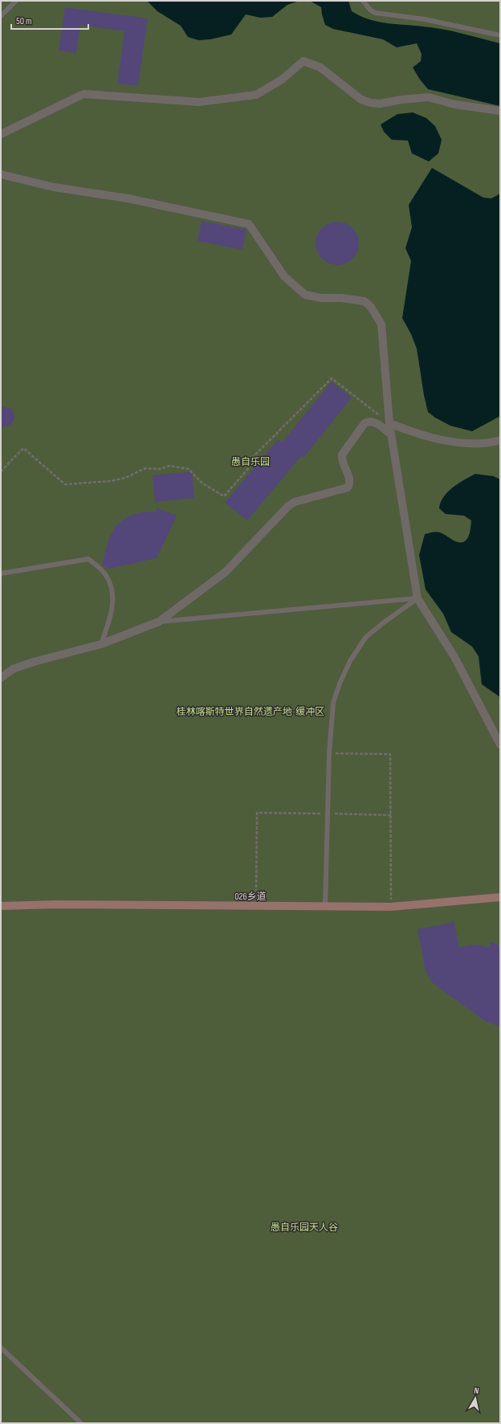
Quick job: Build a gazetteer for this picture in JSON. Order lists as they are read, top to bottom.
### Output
{
  "streets": {
    "street": ["026乡道"]
  },
  "parks": ["愚自乐园", "桂林喀斯特世界自然遗产地-缓冲区", "愚自乐园天人谷"],
  "scale_bar": "50 m",
  "north": "top"
}
